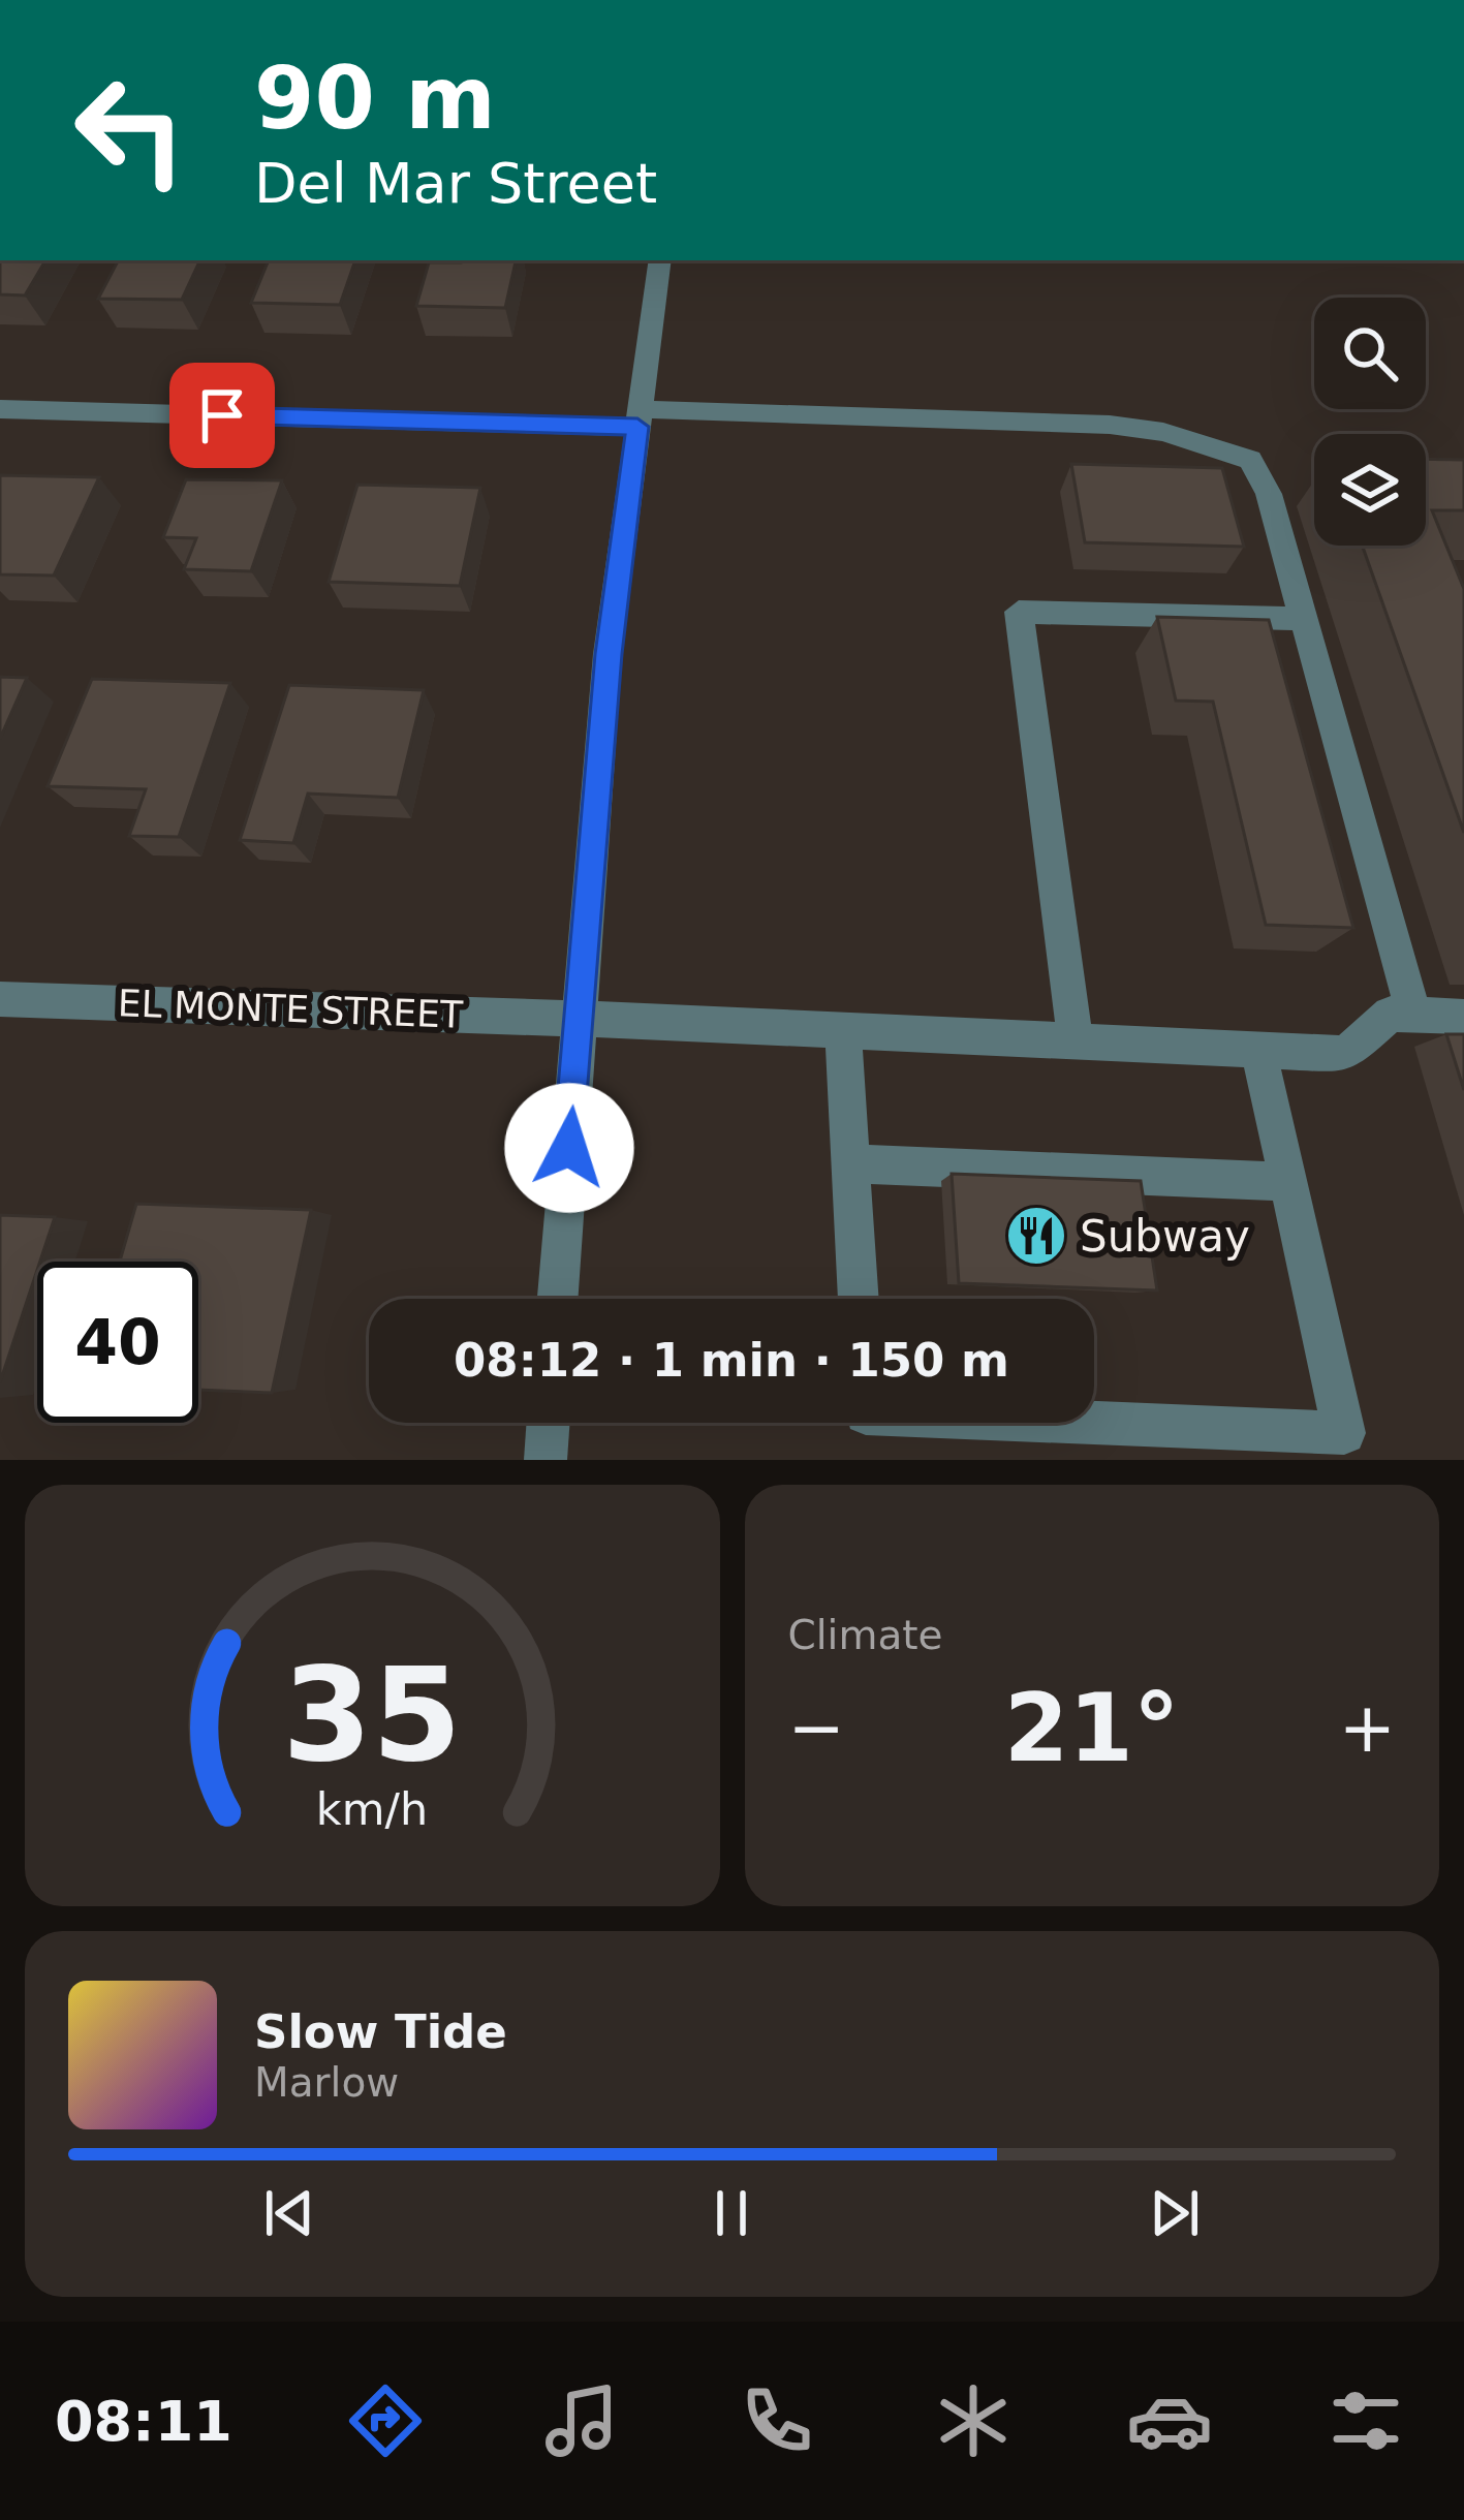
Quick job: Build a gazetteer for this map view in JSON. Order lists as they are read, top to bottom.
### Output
{
  "streets": {
    "street": ["EL MONTE STREET"]
  },
  "places": {
    "restaurant": ["Subway"]
  },
  "page": {
    "turn": ["90 m", "Del Mar Street"],
    "limit": "40",
    "trip": "08:12 · 1 min · 150 m",
    "tile": "Climate",
    "heat": ["−", "21°", "+"],
    "song": ["Slow Tide", "Marlow"],
    "tabs": "08:11",
    "gauge": ["35", "km/h"]
  }
}
